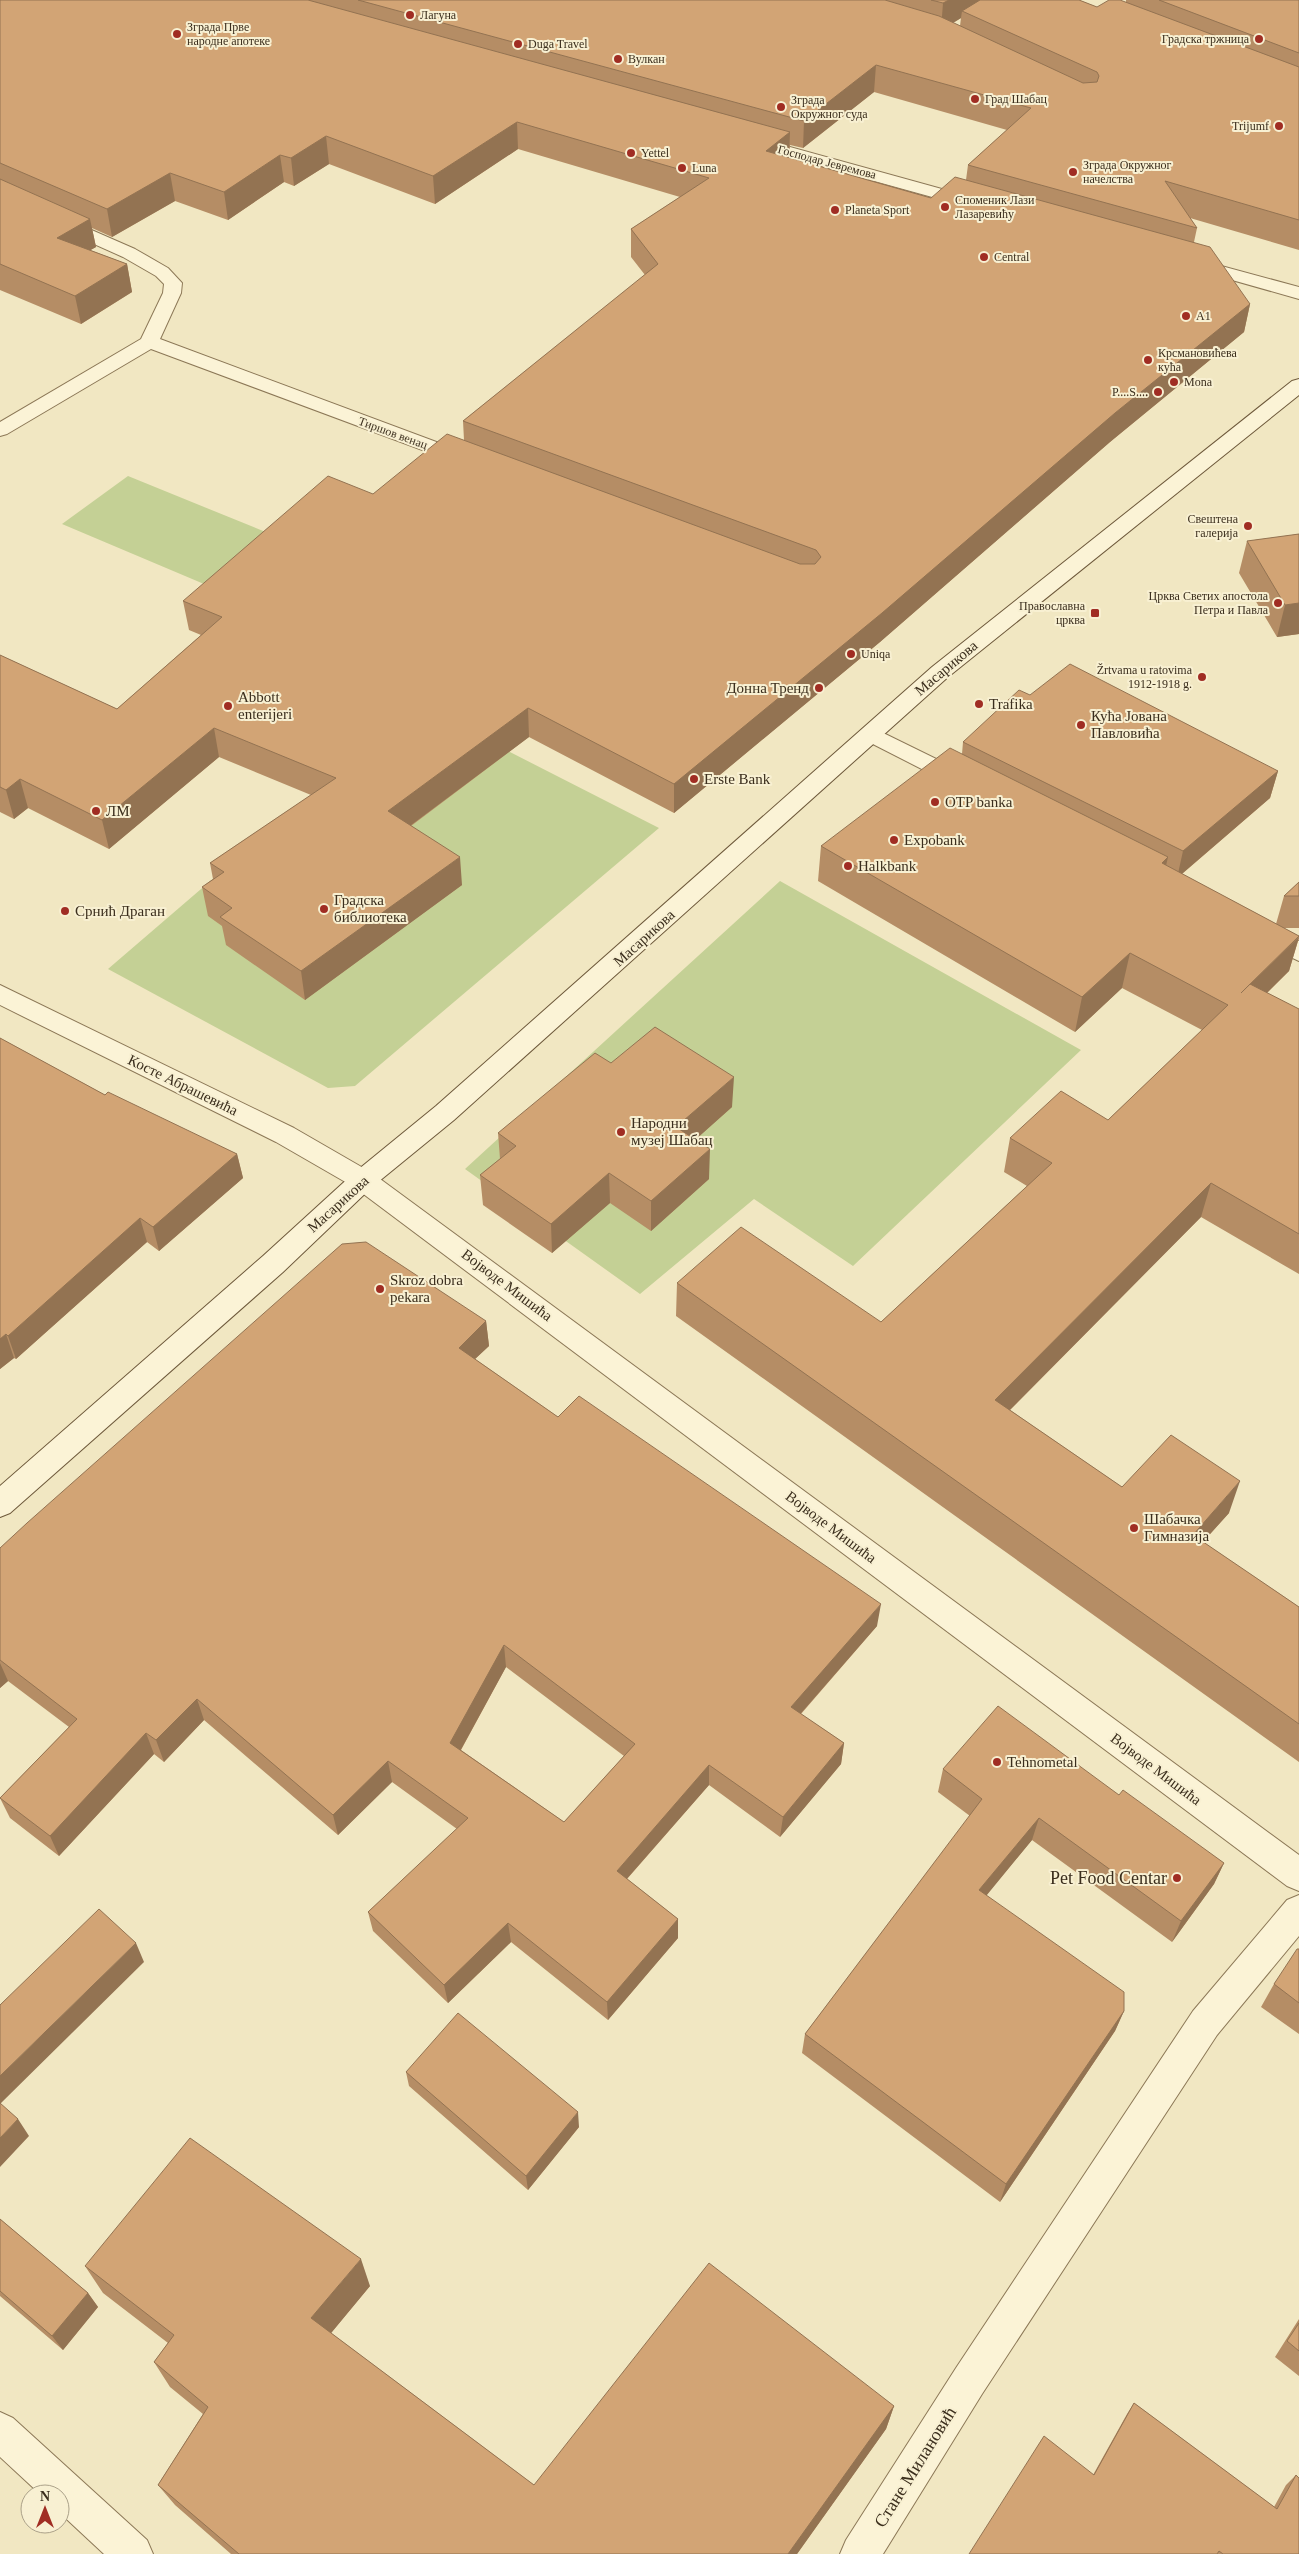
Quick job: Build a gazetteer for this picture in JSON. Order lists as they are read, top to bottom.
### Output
{
  "streets": {
    "street": [
      "Господар Јевремова",
      "Тиршов венац",
      "Масарикова",
      "Косте Абрашевића",
      "Војводе Мишића",
      "Стане Милановић"
    ]
  },
  "crossings": [
    ["Масарикова", "Косте Абрашевића"],
    ["Масарикова", "Војводе Мишића"],
    ["Косте Абрашевића", "Војводе Мишића"]
  ],
  "places": {
    "other": [
      "Лагуна",
      "Зграда Прве народне апотеке",
      "Градска тржница",
      "Duga Travel",
      "Вулкан",
      "Град Шабац",
      "Зграда Окружног суда",
      "Trijumf",
      "Yettel",
      "Luna",
      "Зграда Окружног начелства",
      "Споменик Лази Лазаревићу",
      "Planeta Sport",
      "Central",
      "A1",
      "Крсмановићева кућа",
      "Mona",
      "P....S....",
      "Свештена галерија",
      "Црква Светих апостола Петра и Павла",
      "Uniqa",
      "Žrtvama u ratovima 1912-1918 g.",
      "Донна Тренд",
      "Trafika",
      "Abbott enterijeri",
      "Кућа Јована Павловића",
      "Erste Bank",
      "OTP banka",
      "ЛМ",
      "Expobank",
      "Halkbank",
      "Градска библиотека",
      "Срнић Драган",
      "Народни музеј Шабац",
      "Skroz dobra pekara",
      "Шабачка Гимназија",
      "Tehnometal",
      "Pet Food Centar"
    ],
    "transit": ["Православна црква"]
  },
  "north": "top"
}
